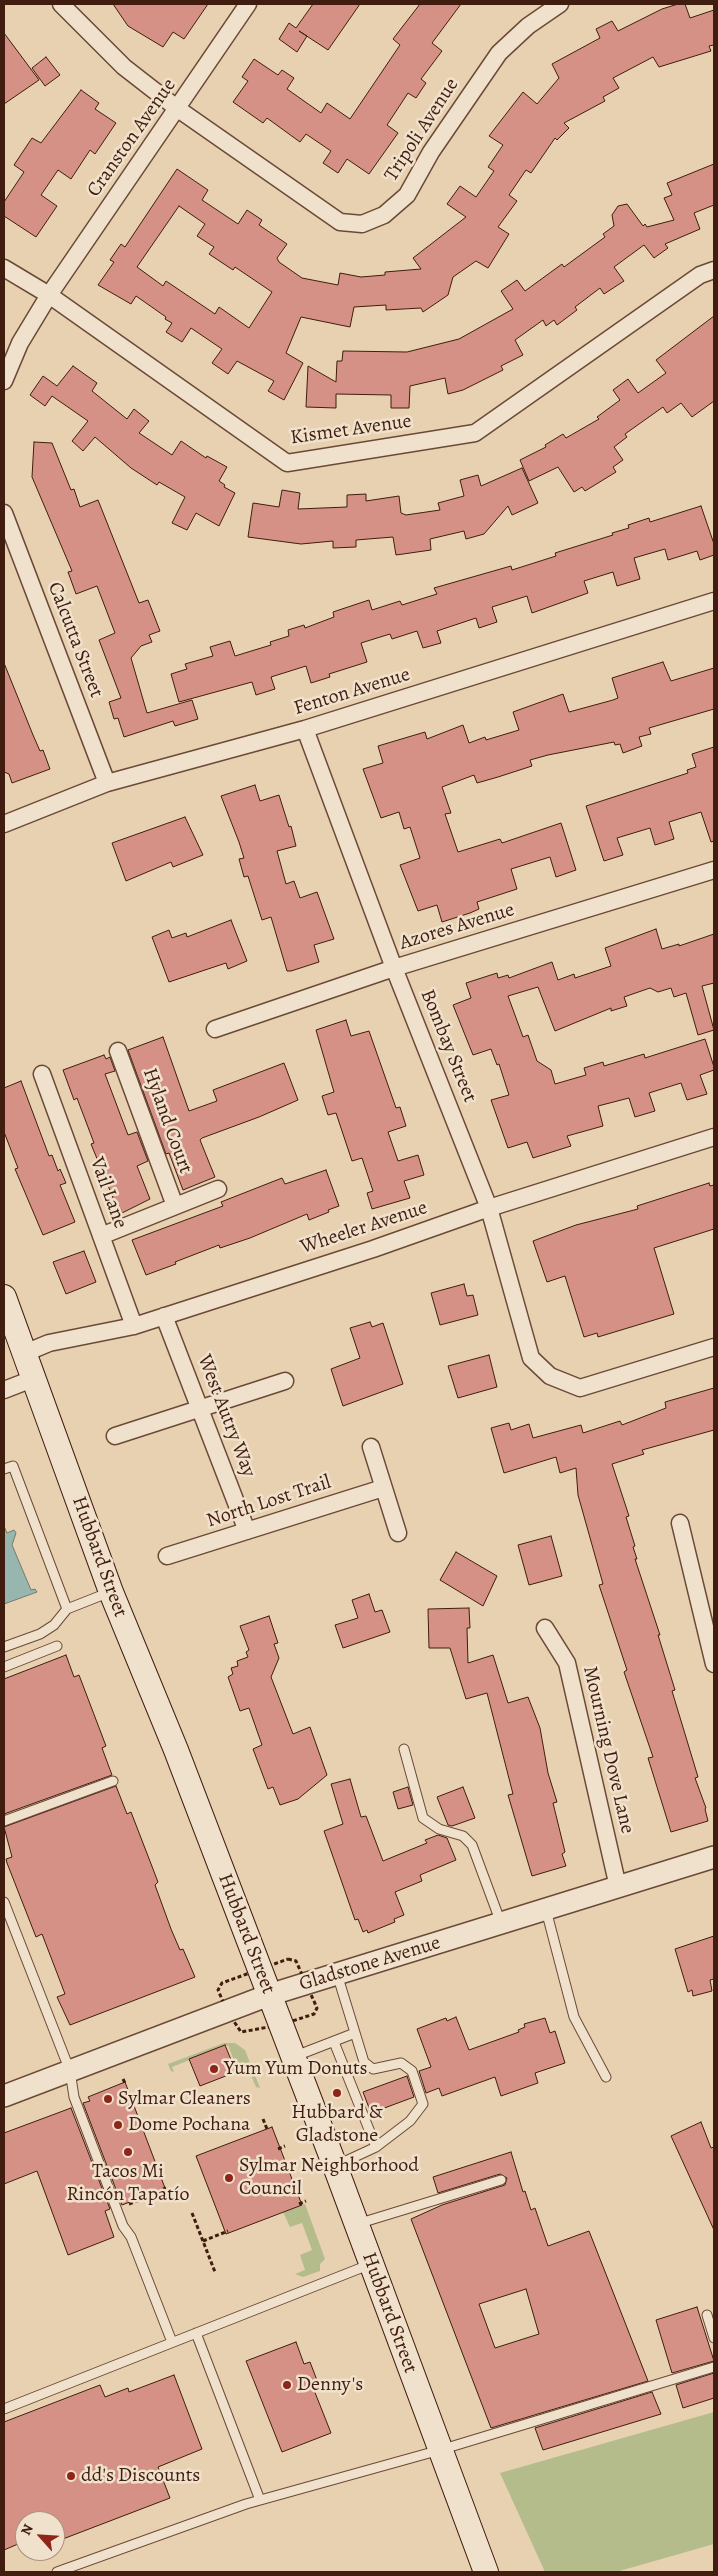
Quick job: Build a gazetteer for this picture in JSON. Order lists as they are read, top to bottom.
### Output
{
  "streets": {
    "main road": ["Hubbard Street"],
    "street": [
      "Tripoli Avenue",
      "Cranston Avenue",
      "Kismet Avenue",
      "Calcutta Street",
      "Fenton Avenue",
      "Azores Avenue",
      "Bombay Street",
      "Hyland Court",
      "Vail Lane",
      "Wheeler Avenue",
      "West Autry Way",
      "North Lost Trail",
      "Mourning Dove Lane",
      "Gladstone Avenue"
    ]
  },
  "crossings": [
    ["Tripoli Avenue", "Cranston Avenue"],
    ["Cranston Avenue", "Kismet Avenue"],
    ["Calcutta Street", "Fenton Avenue"],
    ["Fenton Avenue", "Bombay Street"],
    ["Azores Avenue", "Bombay Street"],
    ["Bombay Street", "Wheeler Avenue"],
    ["Vail Lane", "Wheeler Avenue"],
    ["Wheeler Avenue", "West Autry Way"],
    ["Wheeler Avenue", "Hubbard Street"],
    ["West Autry Way", "North Lost Trail"],
    ["Hubbard Street", "Gladstone Avenue"],
    ["Mourning Dove Lane", "Gladstone Avenue"]
  ],
  "places": [
    "Yum Yum Donuts",
    "Hubbard & Gladstone",
    "Sylmar Cleaners",
    "Dome Pochana",
    "Tacos Mi Rincón Tapatío",
    "Sylmar Neighborhood Council",
    "Denny's",
    "dd's Discounts"
  ],
  "north": "top left"
}
